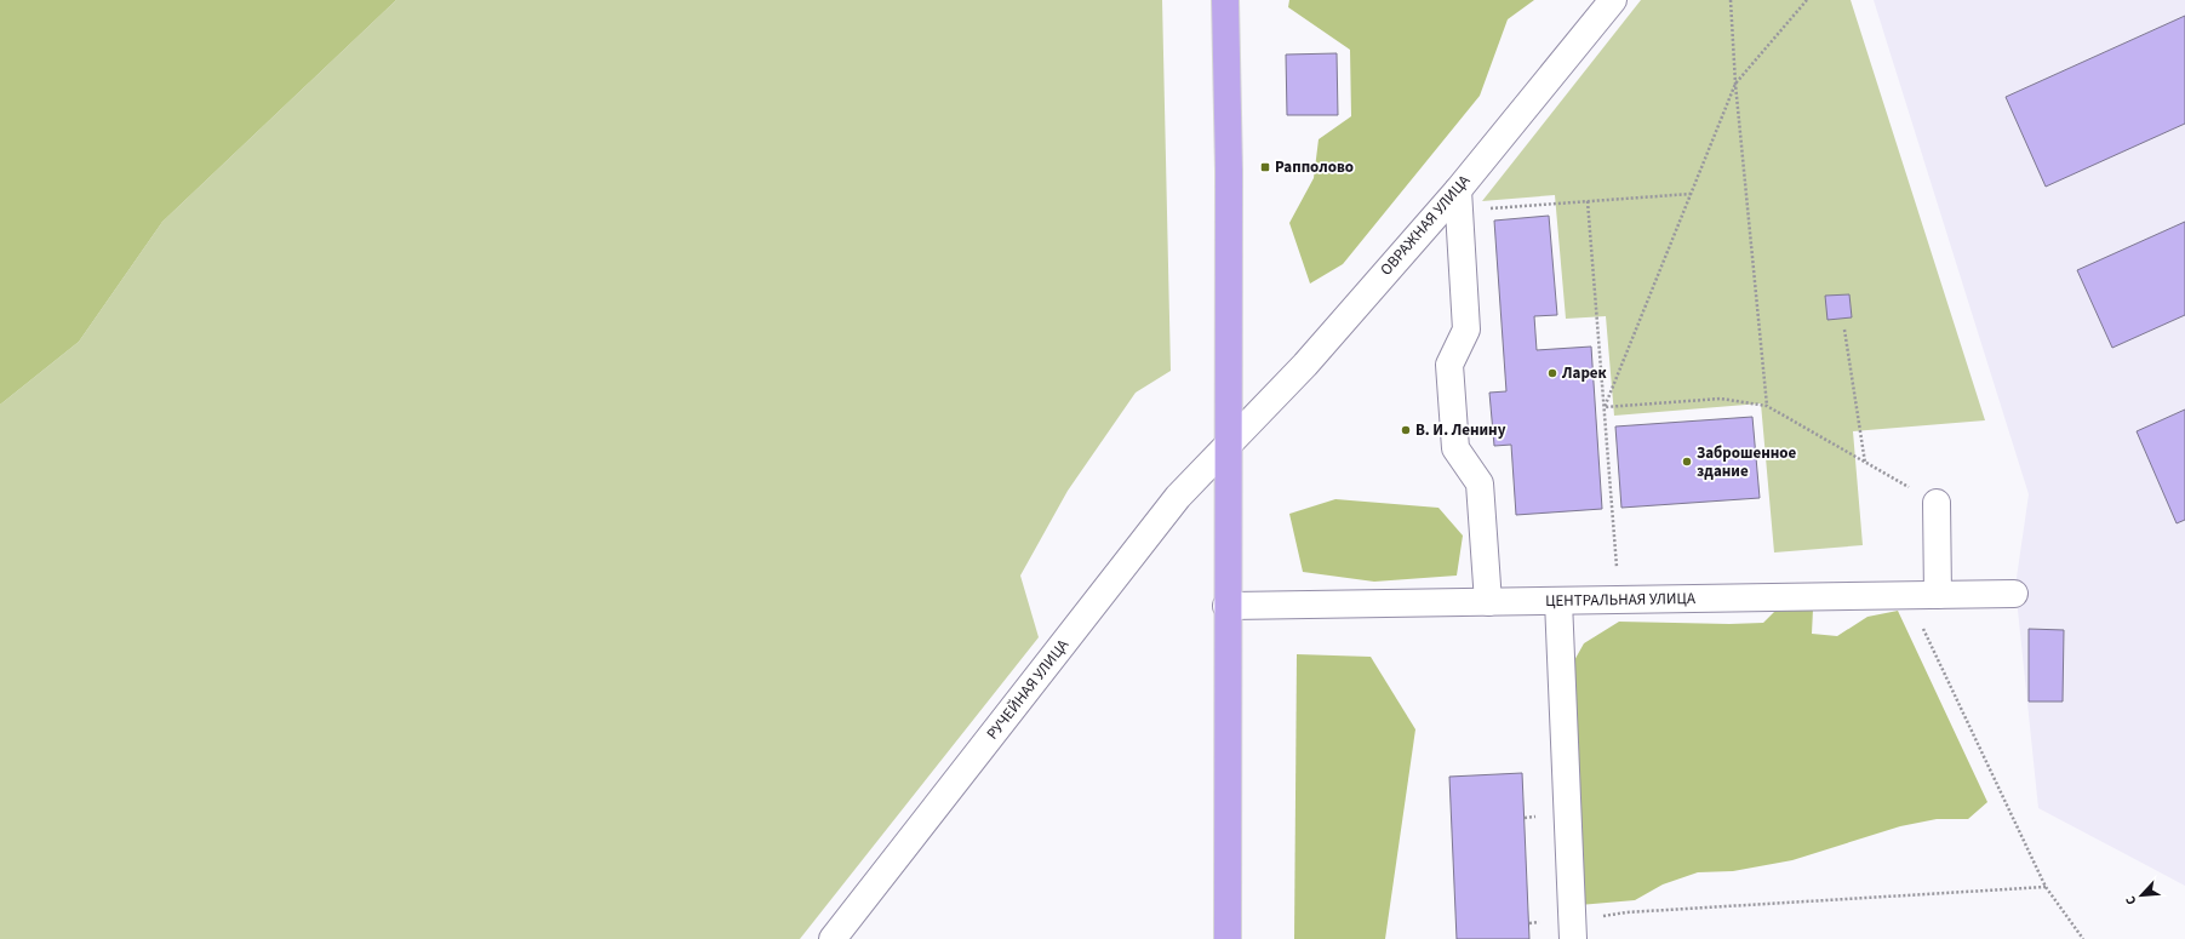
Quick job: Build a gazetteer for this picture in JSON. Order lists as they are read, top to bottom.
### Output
{
  "streets": {
    "street": ["ОВРАЖНАЯ УЛИЦА", "ЦЕНТРАЛЬНАЯ УЛИЦА", "РУЧЕЙНАЯ УЛИЦА"]
  },
  "crossings": [
    ["ОВРАЖНАЯ УЛИЦА", "РУЧЕЙНАЯ УЛИЦА"]
  ],
  "places": {
    "transit": ["Рапполово"],
    "other": ["Ларек", "В. И. Ленину", "Заброшенное здание"]
  },
  "north": "bottom left"
}
